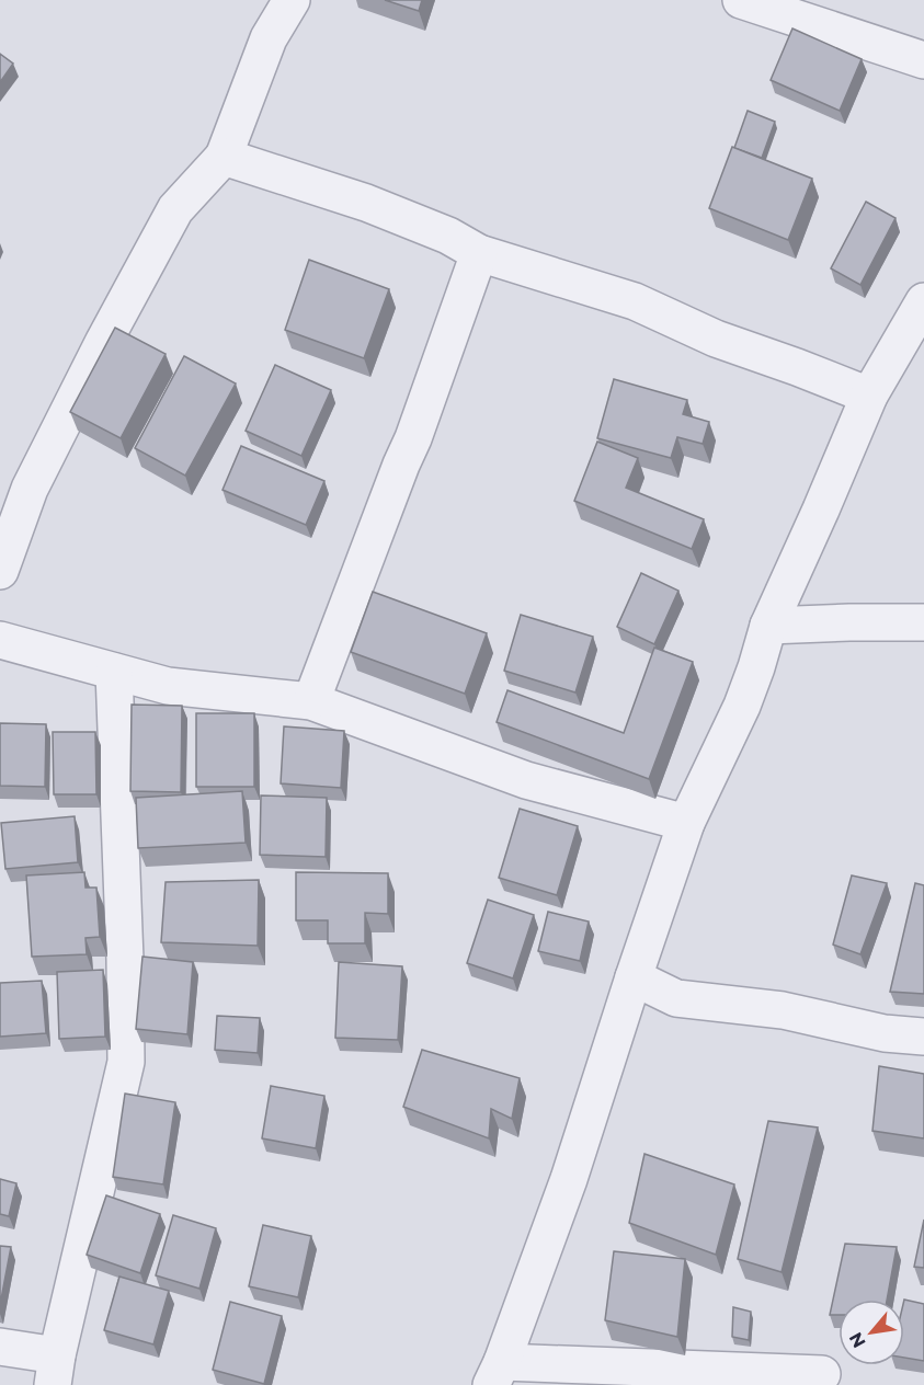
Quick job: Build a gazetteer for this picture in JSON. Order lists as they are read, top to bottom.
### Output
{
  "north": "bottom left"
}
